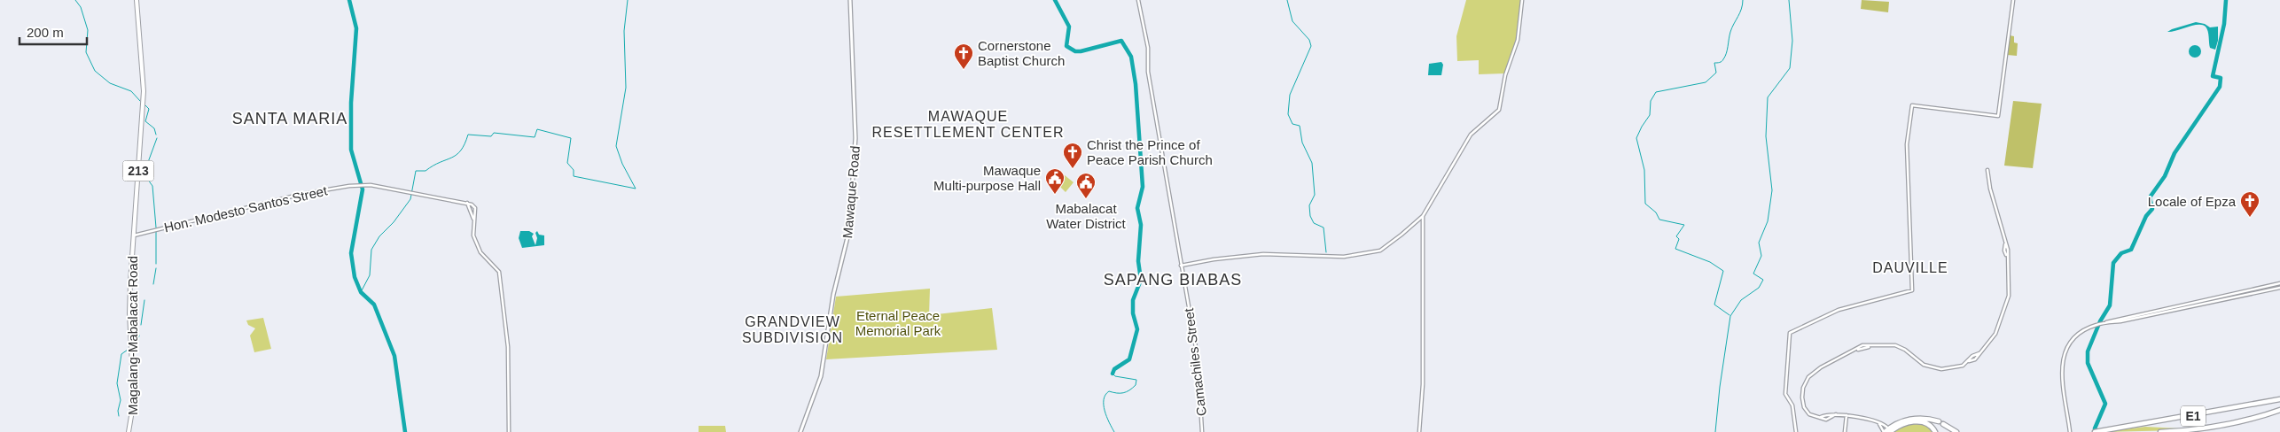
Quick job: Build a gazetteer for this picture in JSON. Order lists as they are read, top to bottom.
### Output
{
  "streets": {
    "highway": ["E1"],
    "main road": ["213", "Mawaque Road", "Magalang-Mabalacat Road"],
    "street": ["Hon. Modesto Santos Street", "Camachiles Street"]
  },
  "crossings": [
    ["Hon. Modesto Santos Street", "Magalang-Mabalacat Road"]
  ],
  "districts": [
    "MAWAQUE RESETTLEMENT CENTER",
    "SANTA MARIA",
    "DAUVILLE",
    "SAPANG BIABAS",
    "GRANDVIEW SUBDIVISION"
  ],
  "parks": ["Eternal Peace Memorial Park"],
  "places": {
    "church": ["Cornerstone Baptist Church", "Christ the Prince of Peace Parish Church", "Locale of Epza"],
    "public building": ["Mawaque Multi-purpose Hall", "Mabalacat Water District"]
  },
  "scale_bar": "200 m"
}
